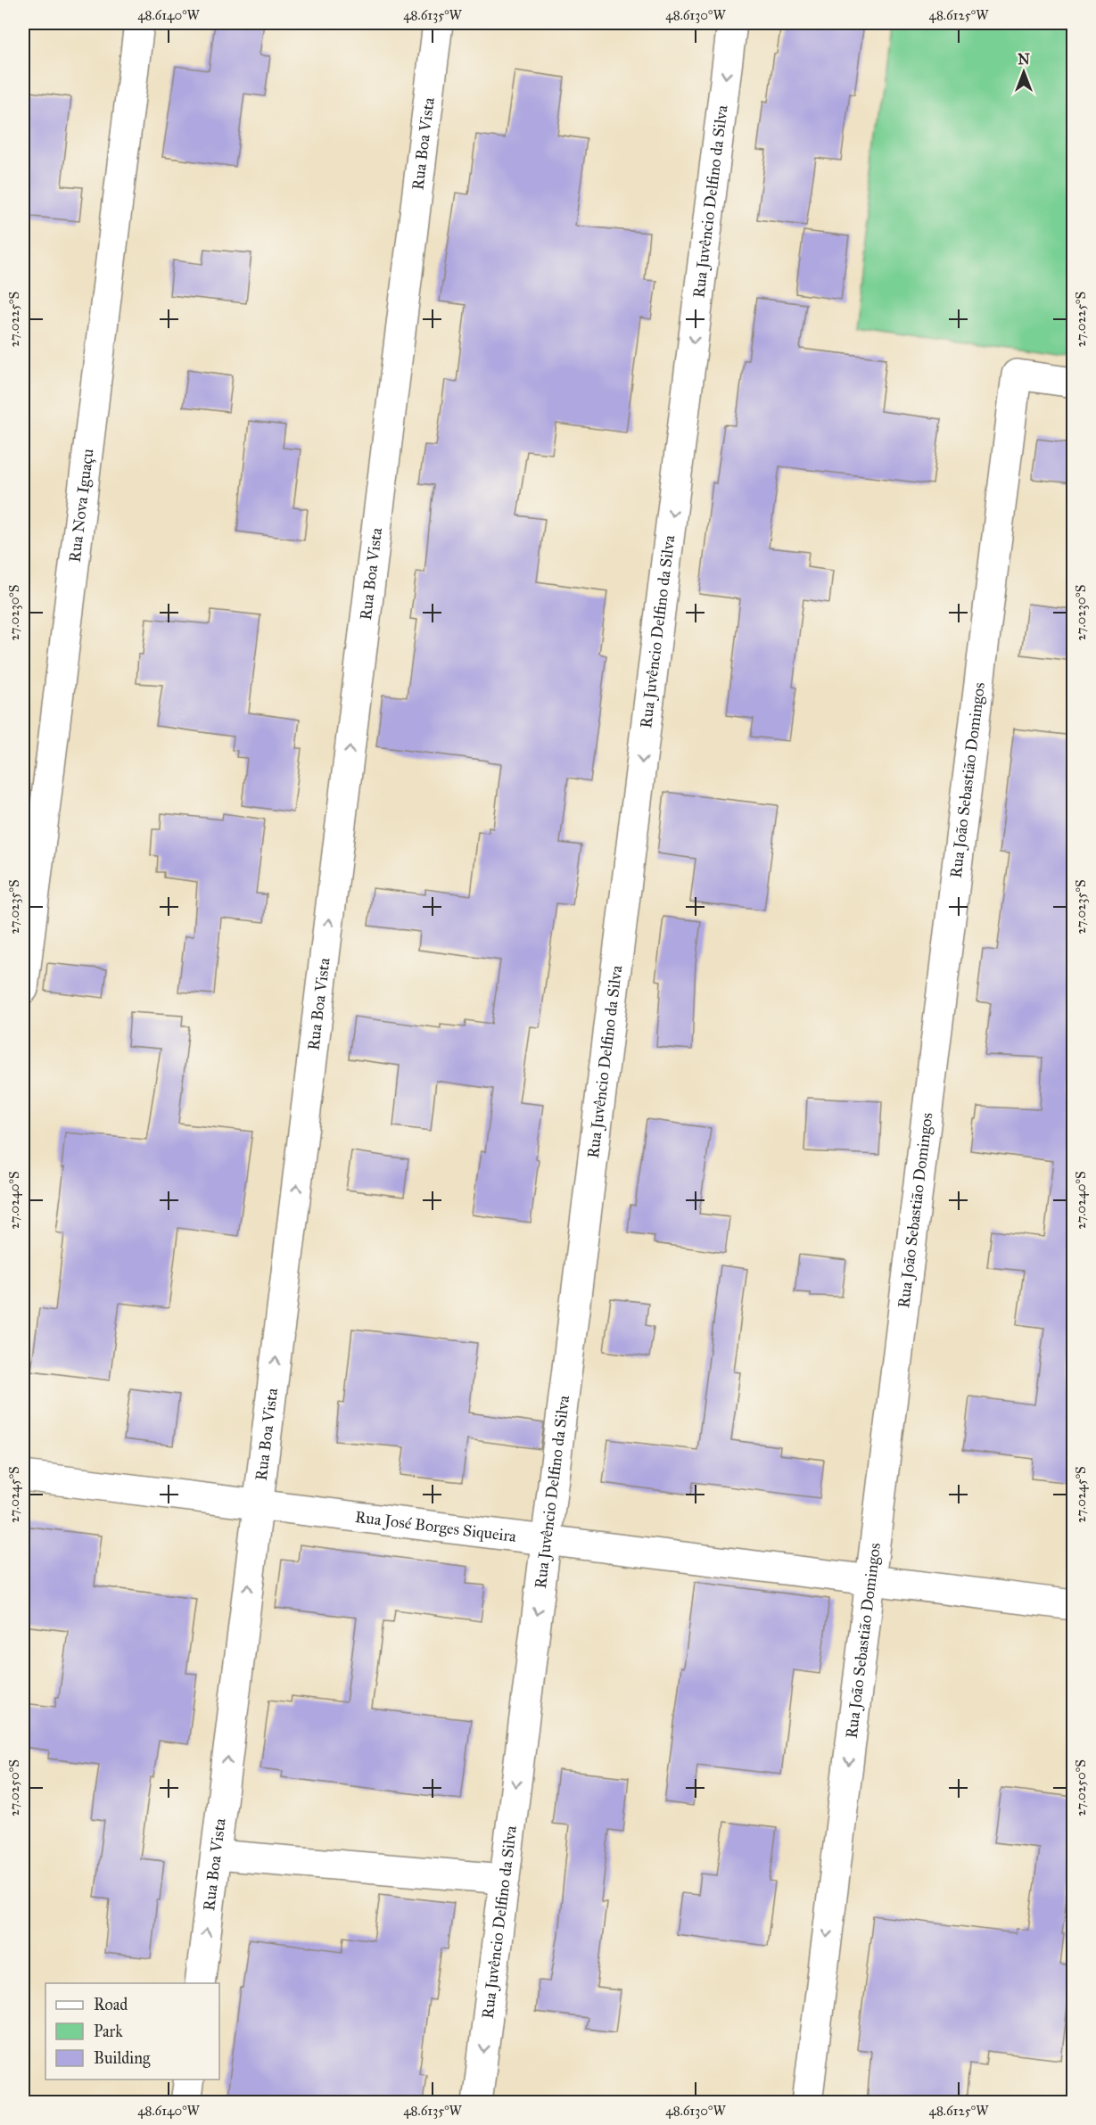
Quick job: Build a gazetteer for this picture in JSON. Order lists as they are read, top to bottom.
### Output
{
  "streets": {
    "street": [
      "Rua Boa Vista",
      "Rua Juvêncio Delfino da Silva",
      "Rua Nova Iguaçu",
      "Rua João Sebastião Domingos",
      "Rua José Borges Siqueira"
    ]
  },
  "crossings": [
    ["Rua Boa Vista", "Rua José Borges Siqueira"],
    ["Rua Juvêncio Delfino da Silva", "Rua José Borges Siqueira"],
    ["Rua João Sebastião Domingos", "Rua José Borges Siqueira"]
  ],
  "one_way": ["Rua Boa Vista", "Rua Juvêncio Delfino da Silva"],
  "legend": ["Road", "Park", "Building"],
  "north": "top",
  "coordinates": [
    "48.6140°W",
    "48.6135°W",
    "48.6130°W",
    "48.6125°W",
    "27.0225°S",
    "27.0230°S",
    "27.0235°S",
    "27.0240°S",
    "27.0245°S",
    "27.0250°S"
  ]
}
